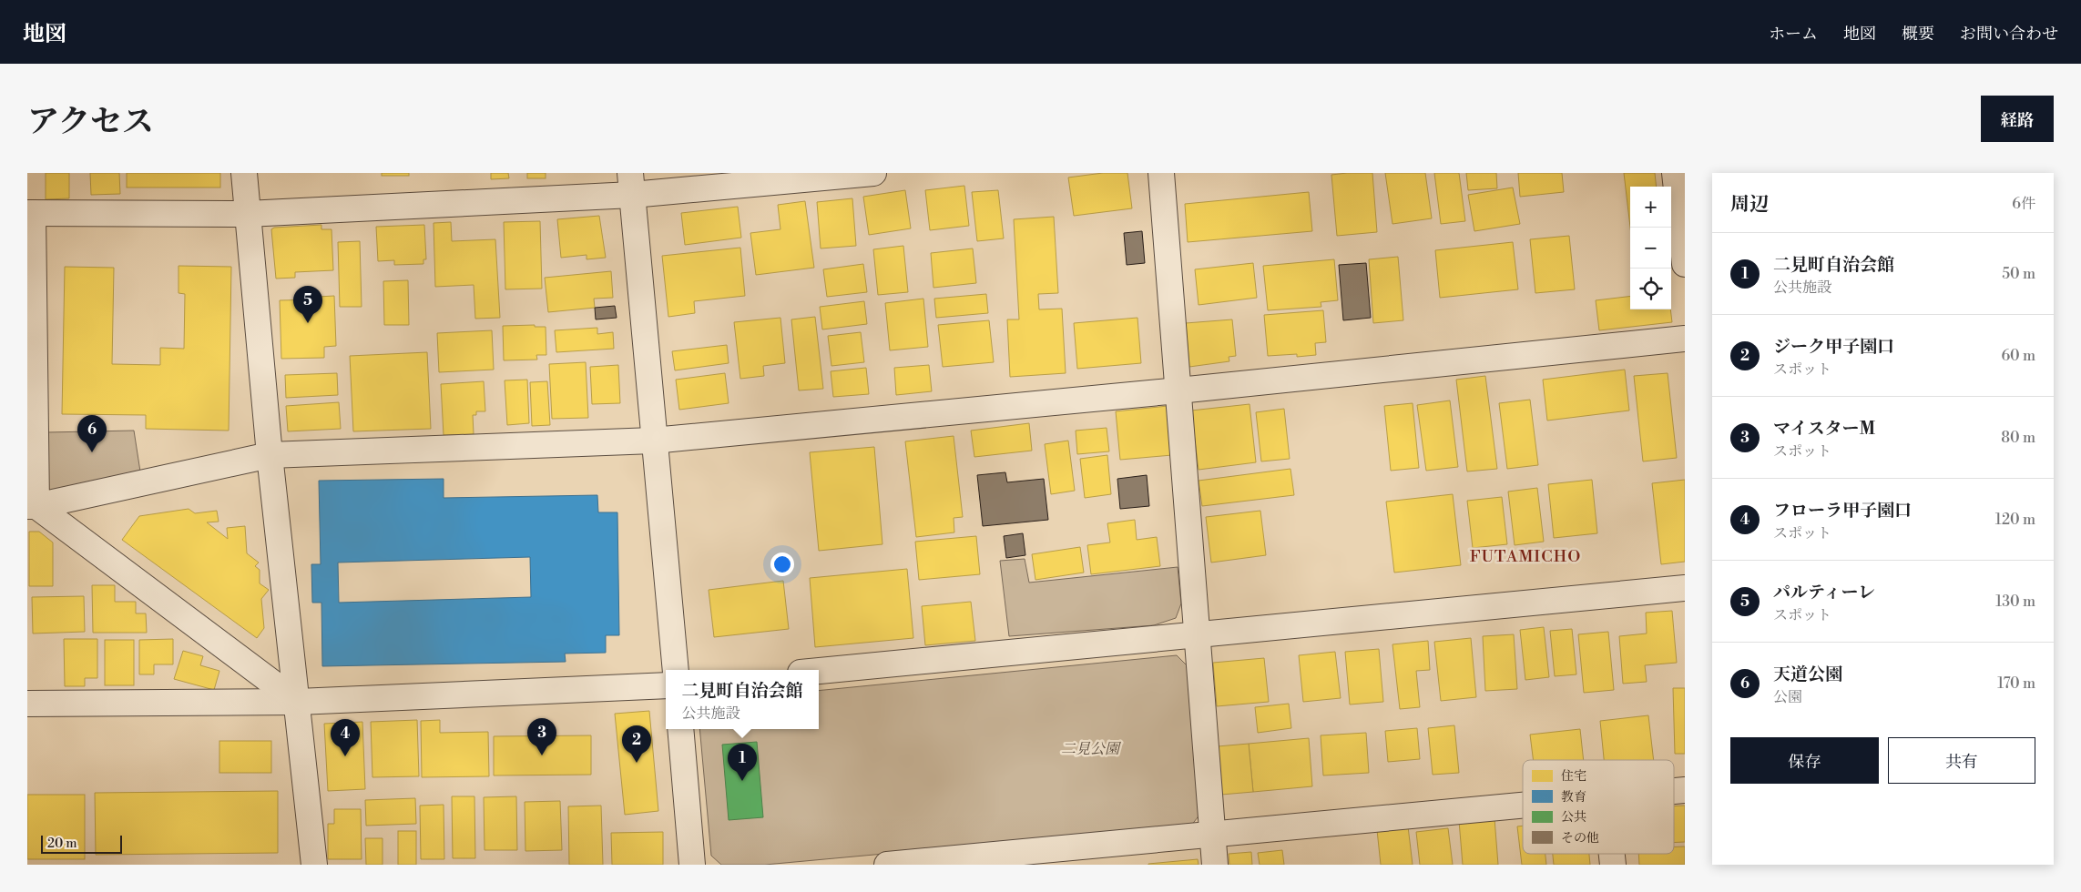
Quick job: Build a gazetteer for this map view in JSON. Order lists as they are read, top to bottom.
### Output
{
  "districts": ["FUTAMICHO"],
  "parks": ["二見公園"],
  "legend": [
    "住宅",
    "教育",
    "公共",
    "その他"
  ],
  "scale_bar": "20 m",
  "page": {
    "header": "地図",
    "nav": [
      "ホーム",
      "地図",
      "概要",
      "お問い合わせ"
    ],
    "title": "アクセス",
    "buttons": [
      "経路",
      ["保存", "共有"]
    ],
    "heading": ["周辺", "6件"],
    "map_buttons": ["+", "−"],
    "list": [
      {
        "mark": "1",
        "name": "二見町自治会館",
        "note": "公共施設",
        "value": "50 m"
      },
      {
        "mark": "2",
        "name": "ジーク甲子園口",
        "note": "スポット",
        "value": "60 m"
      },
      {
        "mark": "3",
        "name": "マイスターM",
        "note": "スポット",
        "value": "80 m"
      },
      {
        "mark": "4",
        "name": "フローラ甲子園口",
        "note": "スポット",
        "value": "120 m"
      },
      {
        "mark": "5",
        "name": "パルティーレ",
        "note": "スポット",
        "value": "130 m"
      },
      {
        "mark": "6",
        "name": "天道公園",
        "note": "公園",
        "value": "170 m"
      }
    ],
    "pins": [
      "5",
      "6",
      "3",
      "4",
      "2",
      "1"
    ],
    "popup": ["二見町自治会館", "公共施設"],
    "scale": "20 m"
  }
}
